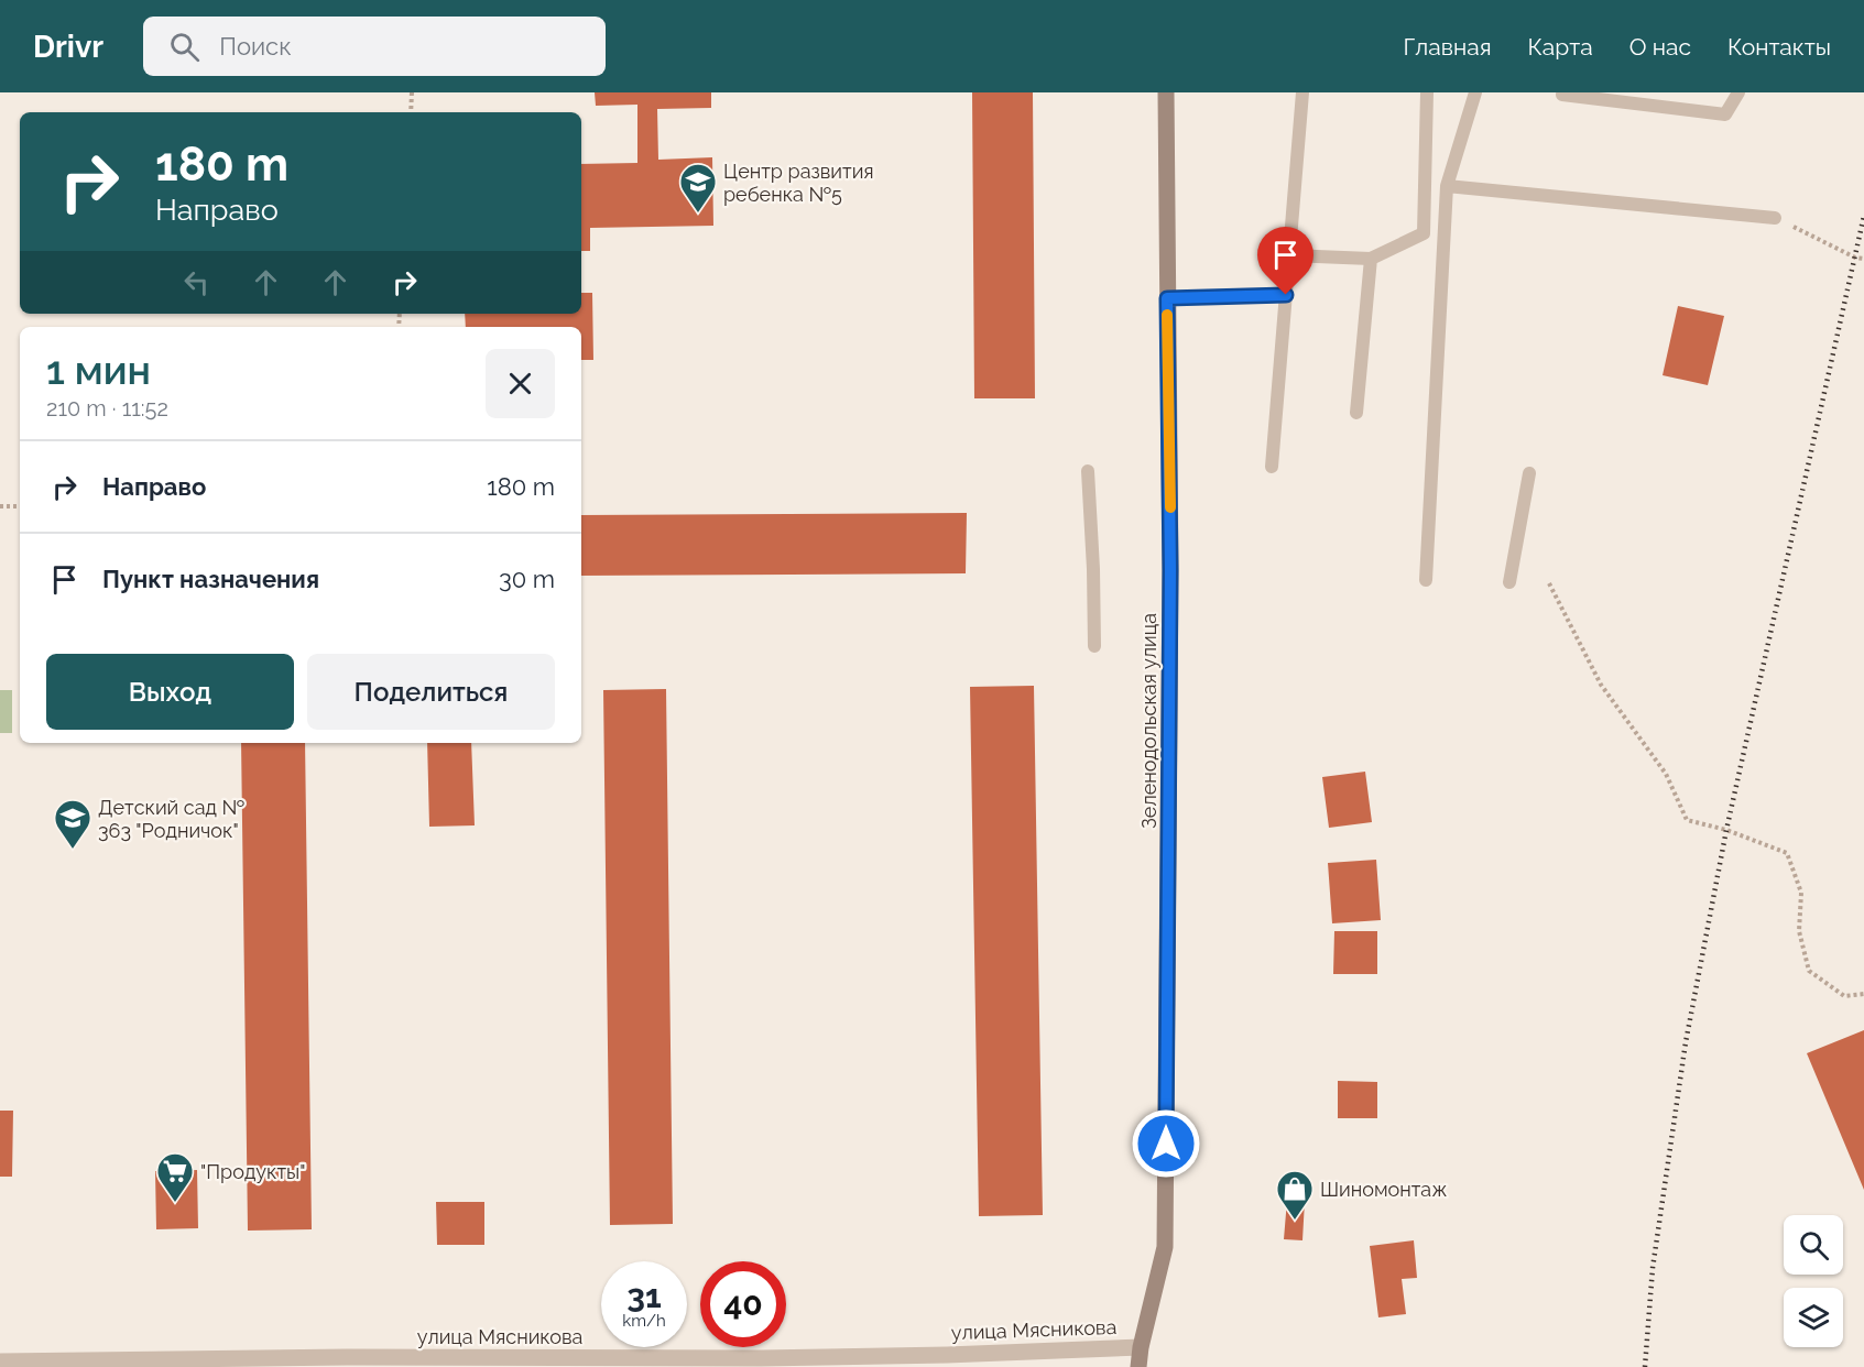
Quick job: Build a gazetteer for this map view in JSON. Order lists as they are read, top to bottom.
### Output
{
  "streets": {
    "street": ["Зеленодольская улица", "улица Мясникова"]
  },
  "crossings": [
    ["Зеленодольская улица", "улица Мясникова"]
  ],
  "places": {
    "school or university": ["Центр развития ребенка №5", "Детский сад № 363 \"Родничок\""],
    "supermarket": ["\"Продукты\""],
    "shop": ["Шиномонтаж"]
  },
  "page": {
    "header": "Drivr",
    "search": "Поиск",
    "nav": [
      "Главная",
      "Карта",
      "О нас",
      "Контакты"
    ],
    "turn": ["180 m", "Направо"],
    "heading": ["1 мин", "210 m · 11:52"],
    "list": [
      {
        "name": "Направо",
        "value": "180 m"
      },
      {
        "name": "Пункт назначения",
        "value": "30 m"
      }
    ],
    "buttons": ["Выход", "Поделиться"],
    "speed": "31 km/h",
    "limit": "40"
  }
}
